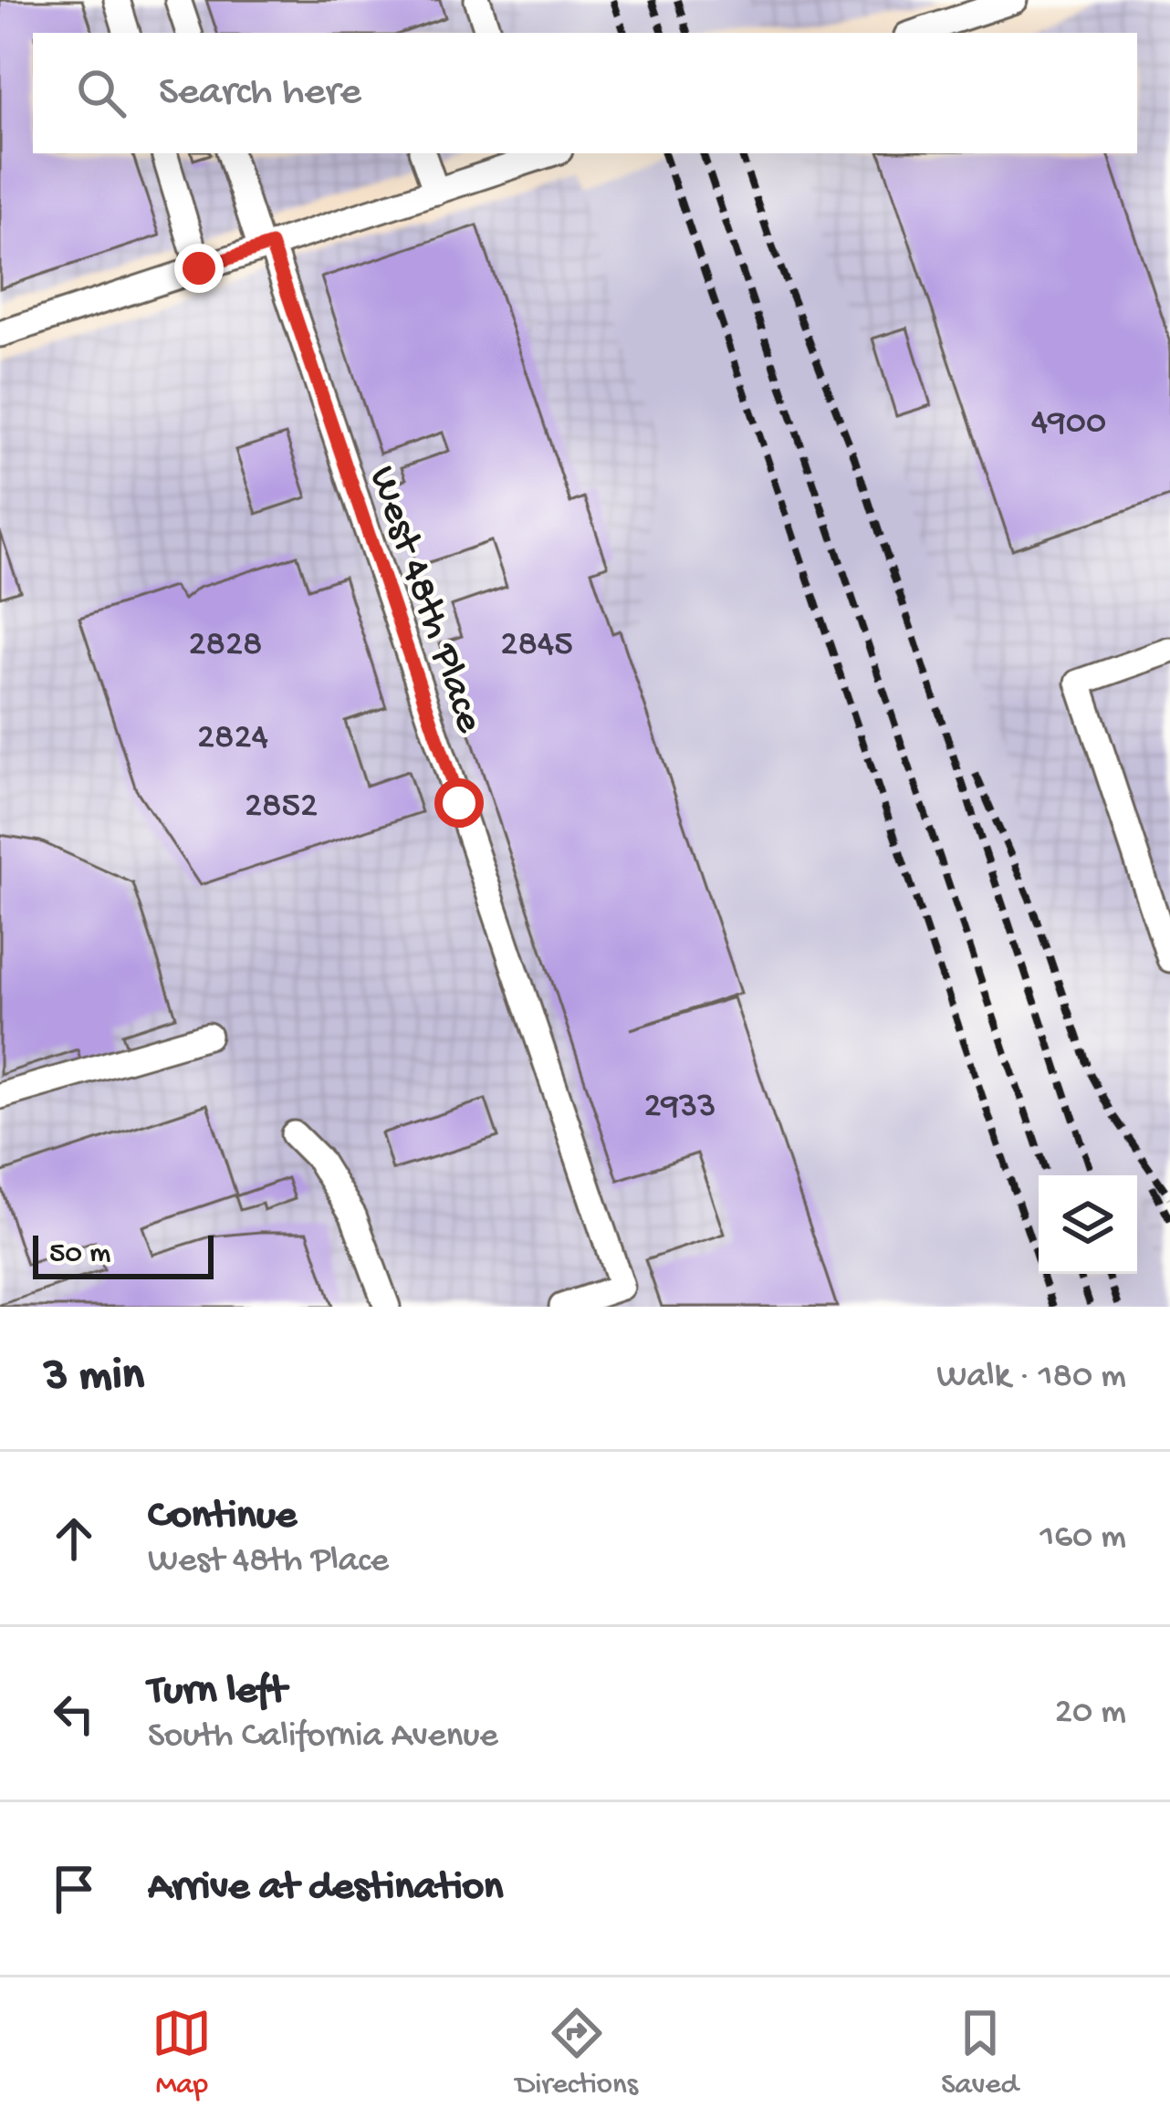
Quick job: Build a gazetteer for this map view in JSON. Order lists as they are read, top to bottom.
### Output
{
  "streets": {
    "street": ["West 48th Place"]
  },
  "house_numbers": [
    "4900",
    "2828",
    "2845",
    "2824",
    "2852",
    "2933"
  ],
  "scale_bar": "50 m",
  "page": {
    "search": "Search here",
    "scale": "50 m",
    "heading": ["3 min", "Walk · 180 m"],
    "list": [
      ["Continue", "West 48th Place", "160 m"],
      ["Turn left", "South California Avenue", "20 m"],
      "Arrive at destination"
    ],
    "nav": ["Map", "Directions", "Saved"]
  }
}
